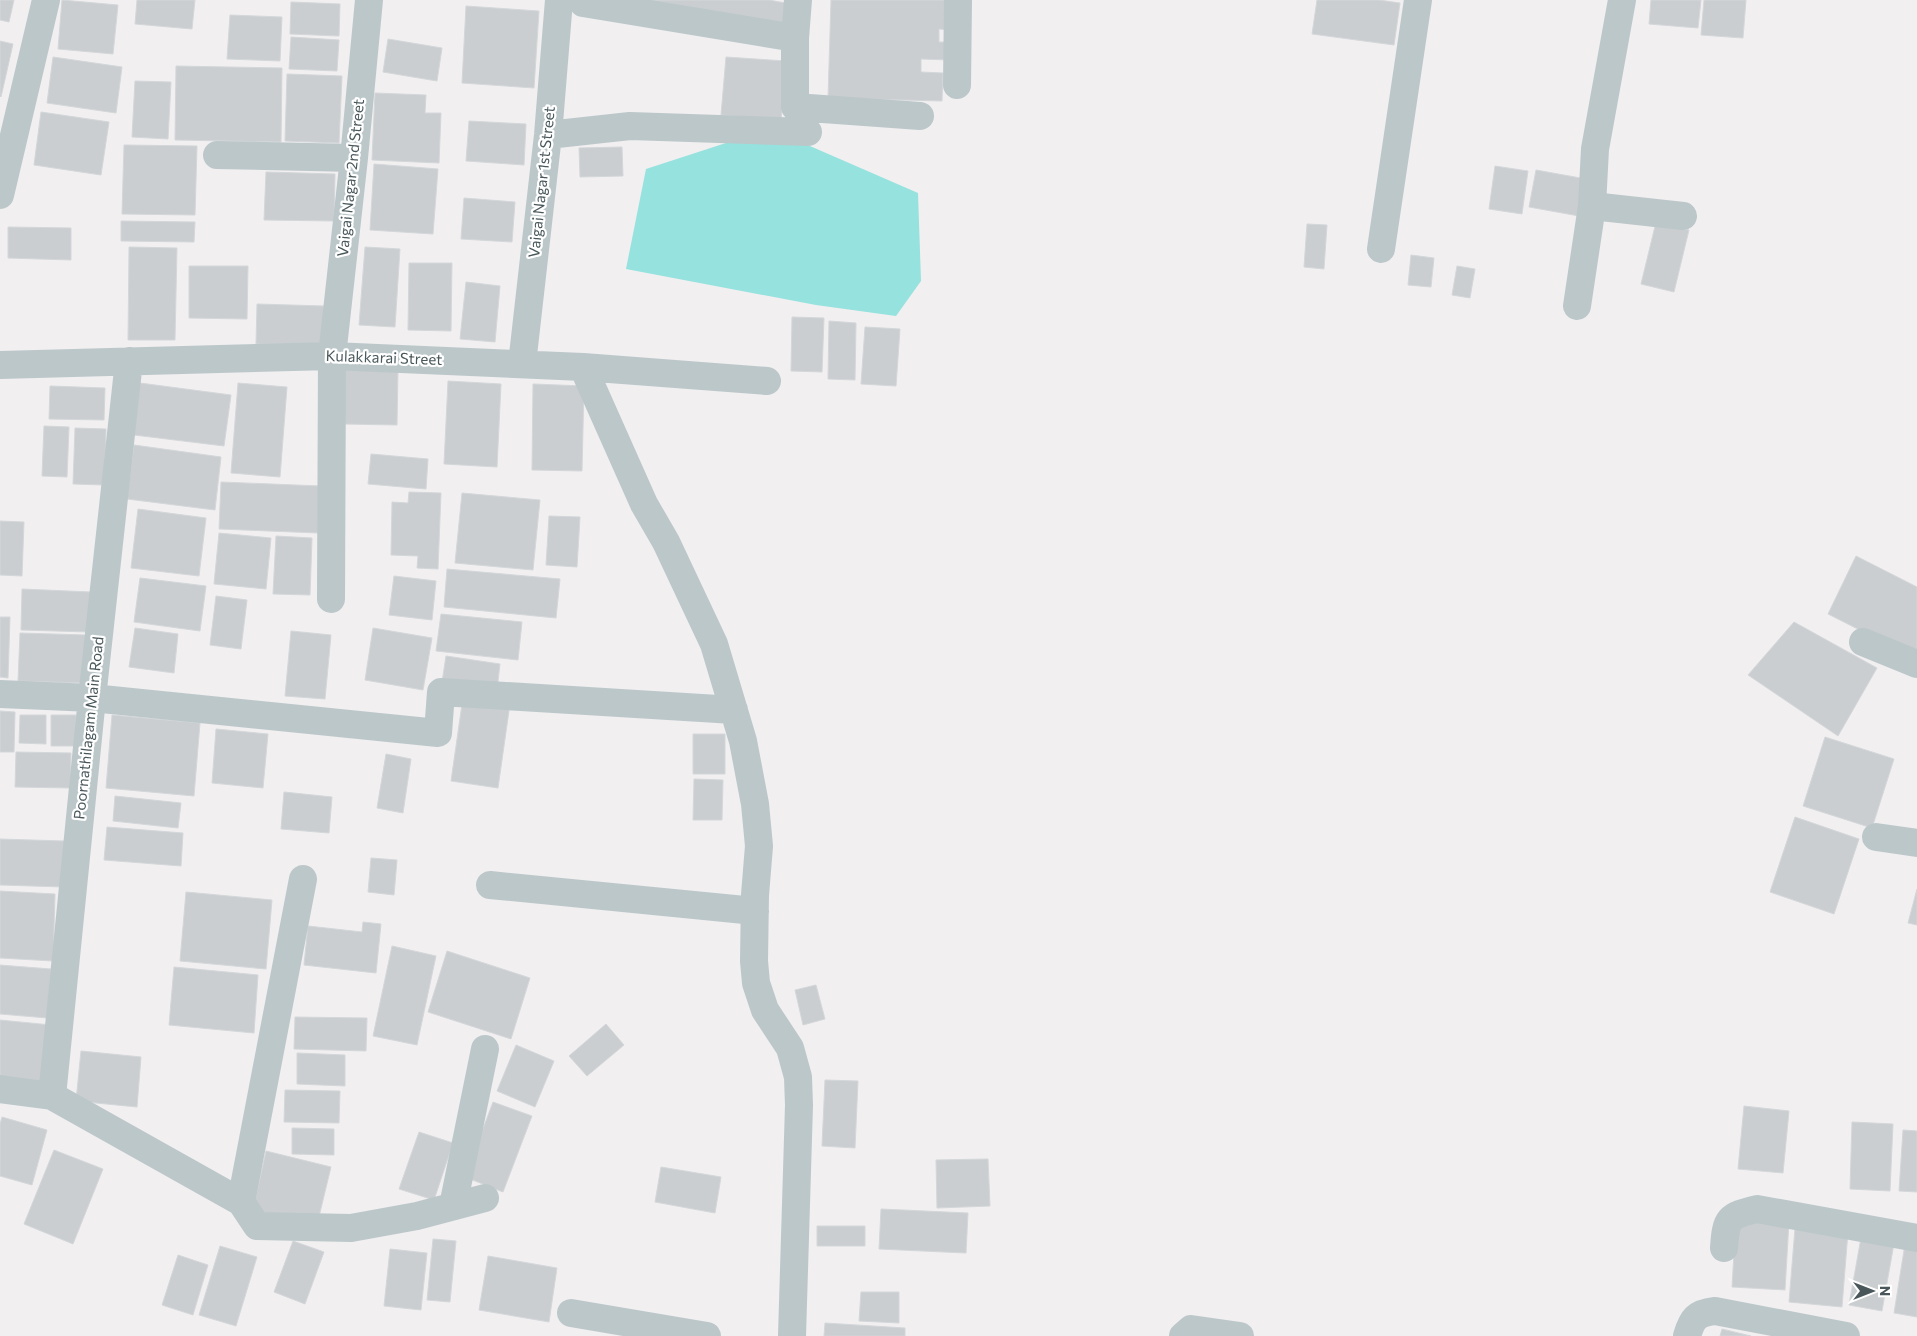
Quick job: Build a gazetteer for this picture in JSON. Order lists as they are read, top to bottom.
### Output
{
  "streets": {
    "street": [
      "Vaigai Nagar 2nd Street",
      "Vaigai Nagar 1st Street",
      "Kulakkarai Street",
      "Poornathilagam Main Road"
    ]
  },
  "crossings": [
    ["Vaigai Nagar 2nd Street", "Kulakkarai Street"],
    ["Vaigai Nagar 1st Street", "Kulakkarai Street"],
    ["Kulakkarai Street", "Poornathilagam Main Road"]
  ],
  "north": "right"
}
